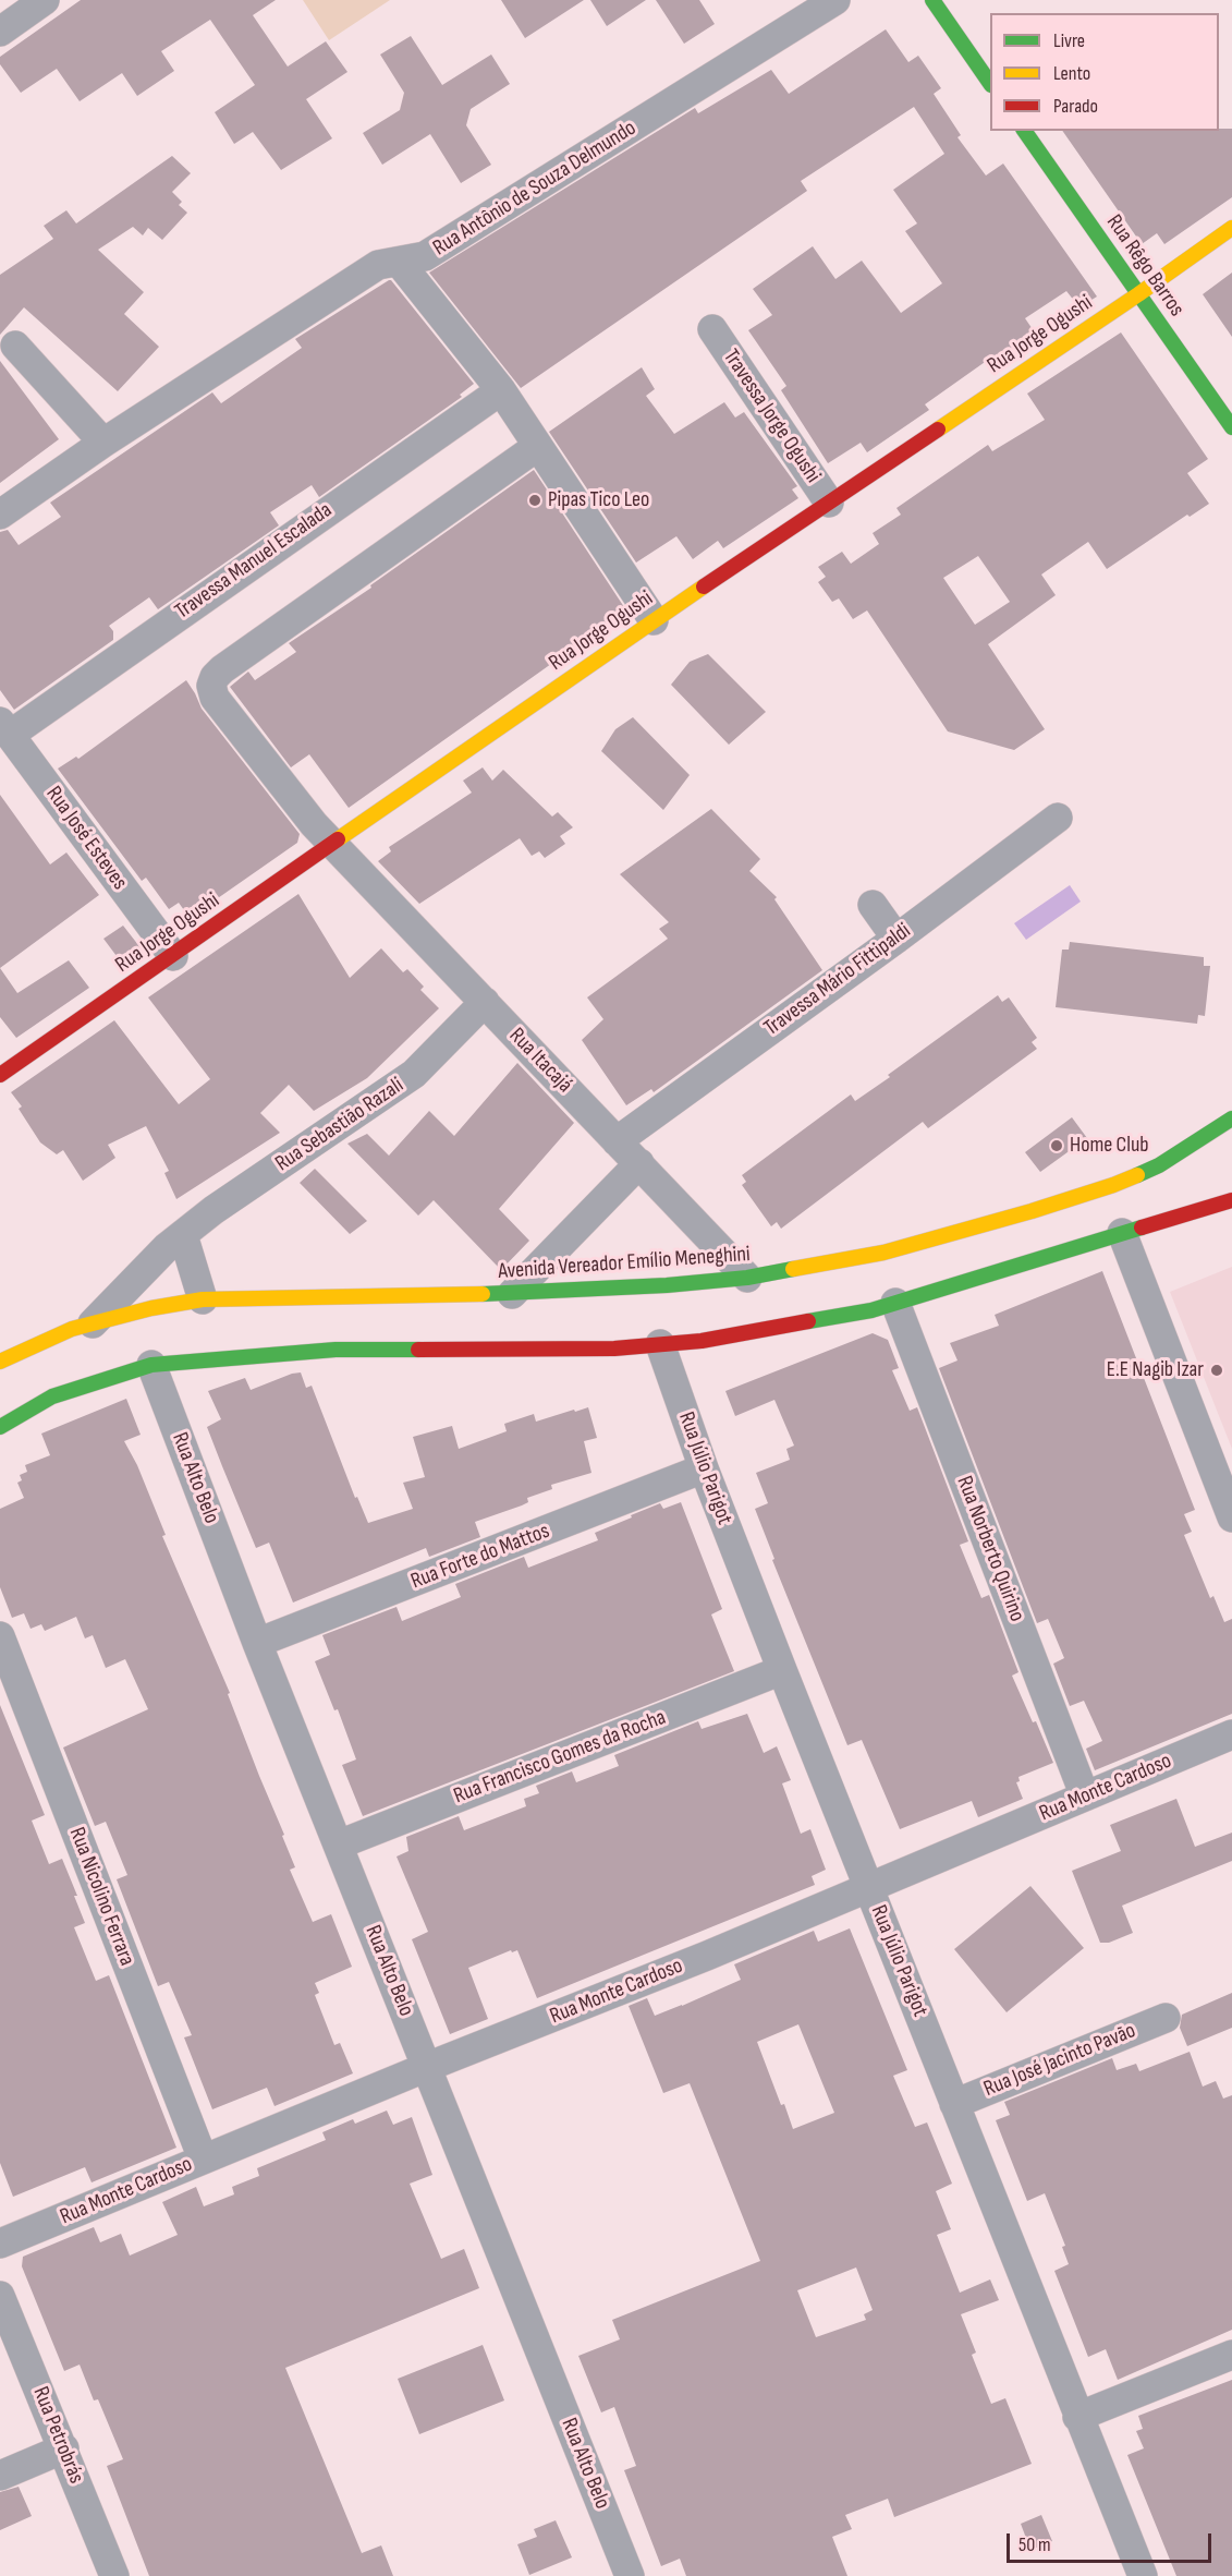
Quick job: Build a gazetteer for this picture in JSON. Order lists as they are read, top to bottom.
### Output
{
  "streets": {
    "main road": ["Rua Rêgo Barros", "Rua Jorge Ogushi", "Avenida Vereador Emílio Meneghini"],
    "street": [
      "Rua Antônio de Souza Delmundo",
      "Travessa Jorge Ogushi",
      "Travessa Manuel Escalada",
      "Rua José Esteves",
      "Travessa Mário Fittipaldi",
      "Rua Itacajá",
      "Rua Sebastião Razali",
      "Rua Júlio Parigot",
      "Rua Alto Belo",
      "Rua Norberto Quirino",
      "Rua Forte do Mattos",
      "Rua Francisco Gomes da Rocha",
      "Rua Monte Cardoso",
      "Rua Nicolino Ferrara",
      "Rua José Jacinto Pavão",
      "Rua Petrobrás"
    ]
  },
  "crossings": [
    ["Rua Rêgo Barros", "Rua Jorge Ogushi"],
    ["Rua Jorge Ogushi", "Travessa Jorge Ogushi"],
    ["Rua Jorge Ogushi", "Rua José Esteves"],
    ["Rua Jorge Ogushi", "Rua Itacajá"],
    ["Travessa Manuel Escalada", "Rua José Esteves"],
    ["Travessa Mário Fittipaldi", "Rua Itacajá"],
    ["Rua Itacajá", "Rua Sebastião Razali"],
    ["Rua Itacajá", "Avenida Vereador Emílio Meneghini"],
    ["Rua Sebastião Razali", "Avenida Vereador Emílio Meneghini"],
    ["Rua Júlio Parigot", "Rua Forte do Mattos"],
    ["Rua Júlio Parigot", "Rua Francisco Gomes da Rocha"],
    ["Rua Júlio Parigot", "Rua Monte Cardoso"],
    ["Rua Júlio Parigot", "Rua José Jacinto Pavão"],
    ["Rua Alto Belo", "Rua Forte do Mattos"],
    ["Rua Alto Belo", "Rua Francisco Gomes da Rocha"],
    ["Rua Alto Belo", "Rua Monte Cardoso"],
    ["Rua Norberto Quirino", "Rua Monte Cardoso"],
    ["Rua Monte Cardoso", "Rua Nicolino Ferrara"]
  ],
  "places": ["Pipas Tico Leo", "Home Club", "E.E Nagib Izar"],
  "legend": ["Livre", "Lento", "Parado"],
  "scale_bar": "50 m"
}
